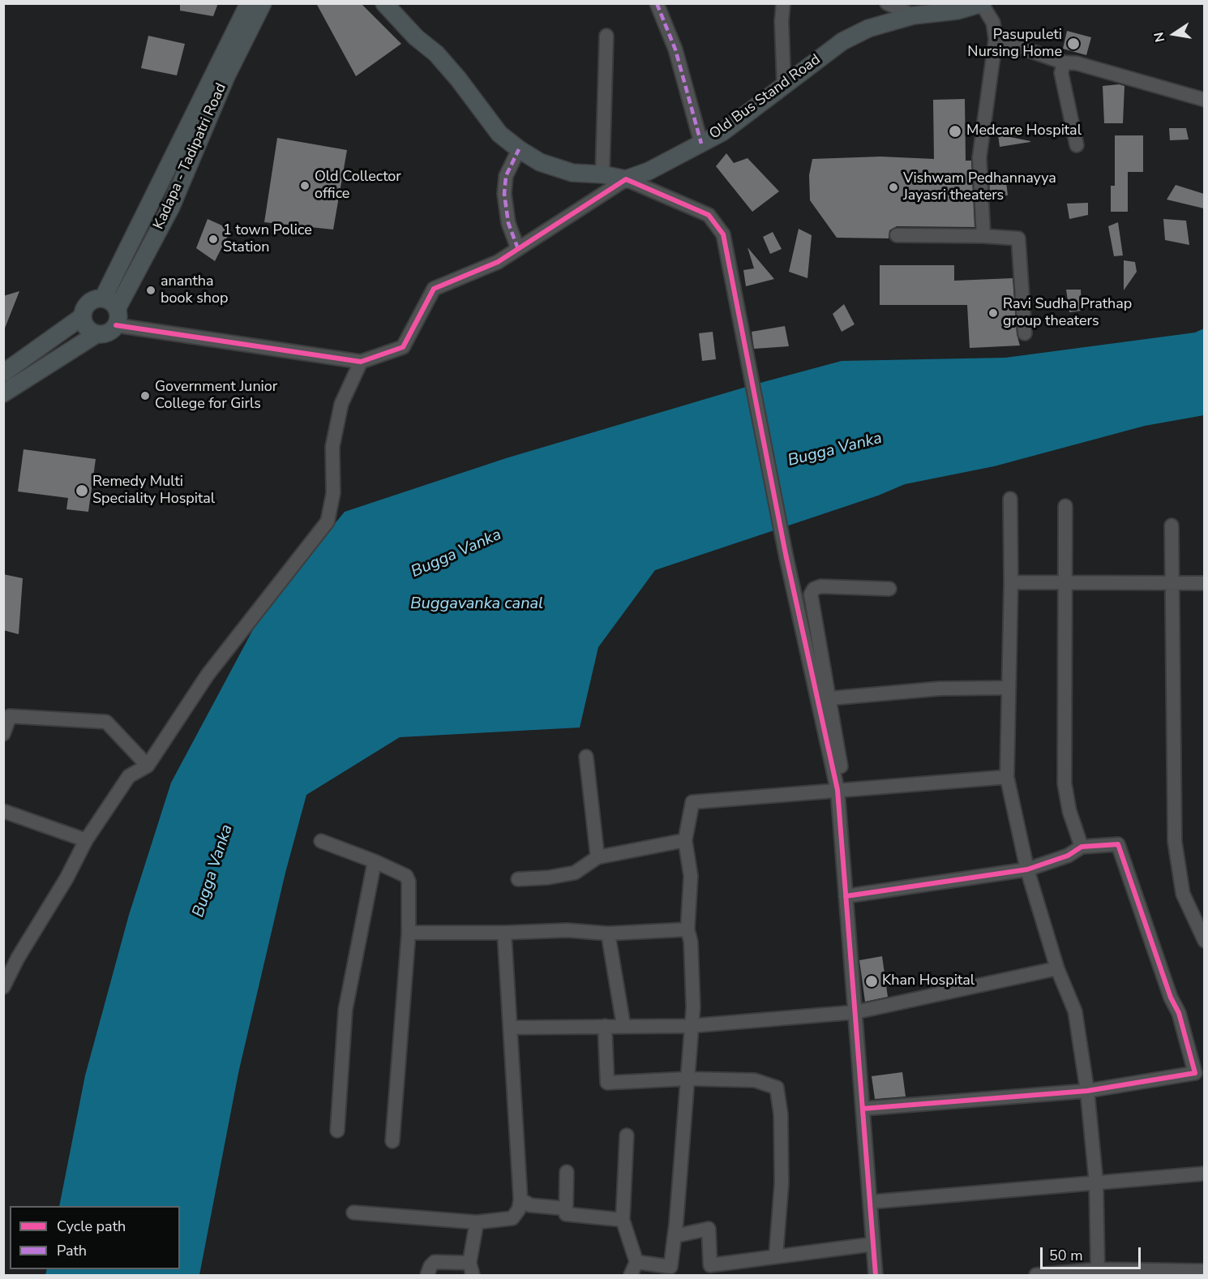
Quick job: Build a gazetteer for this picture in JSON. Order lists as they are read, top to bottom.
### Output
{
  "streets": {
    "main road": ["Old Bus Stand Road", "Kadapa - Tadipatri Road"]
  },
  "water": ["Bugga Vanka", "Buggavanka canal"],
  "places": [
    "Pasupuleti Nursing Home",
    "Medcare Hospital",
    "Old Collector office",
    "Vishwam Pedhannayya Jayasri theaters",
    "1 town Police Station",
    "anantha book shop",
    "Ravi Sudha Prathap group theaters",
    "Government Junior College for Girls",
    "Remedy Multi Speciality Hospital",
    "Khan Hospital"
  ],
  "legend": ["Cycle path", "Path"],
  "scale_bar": "50 m",
  "north": "left"
}
